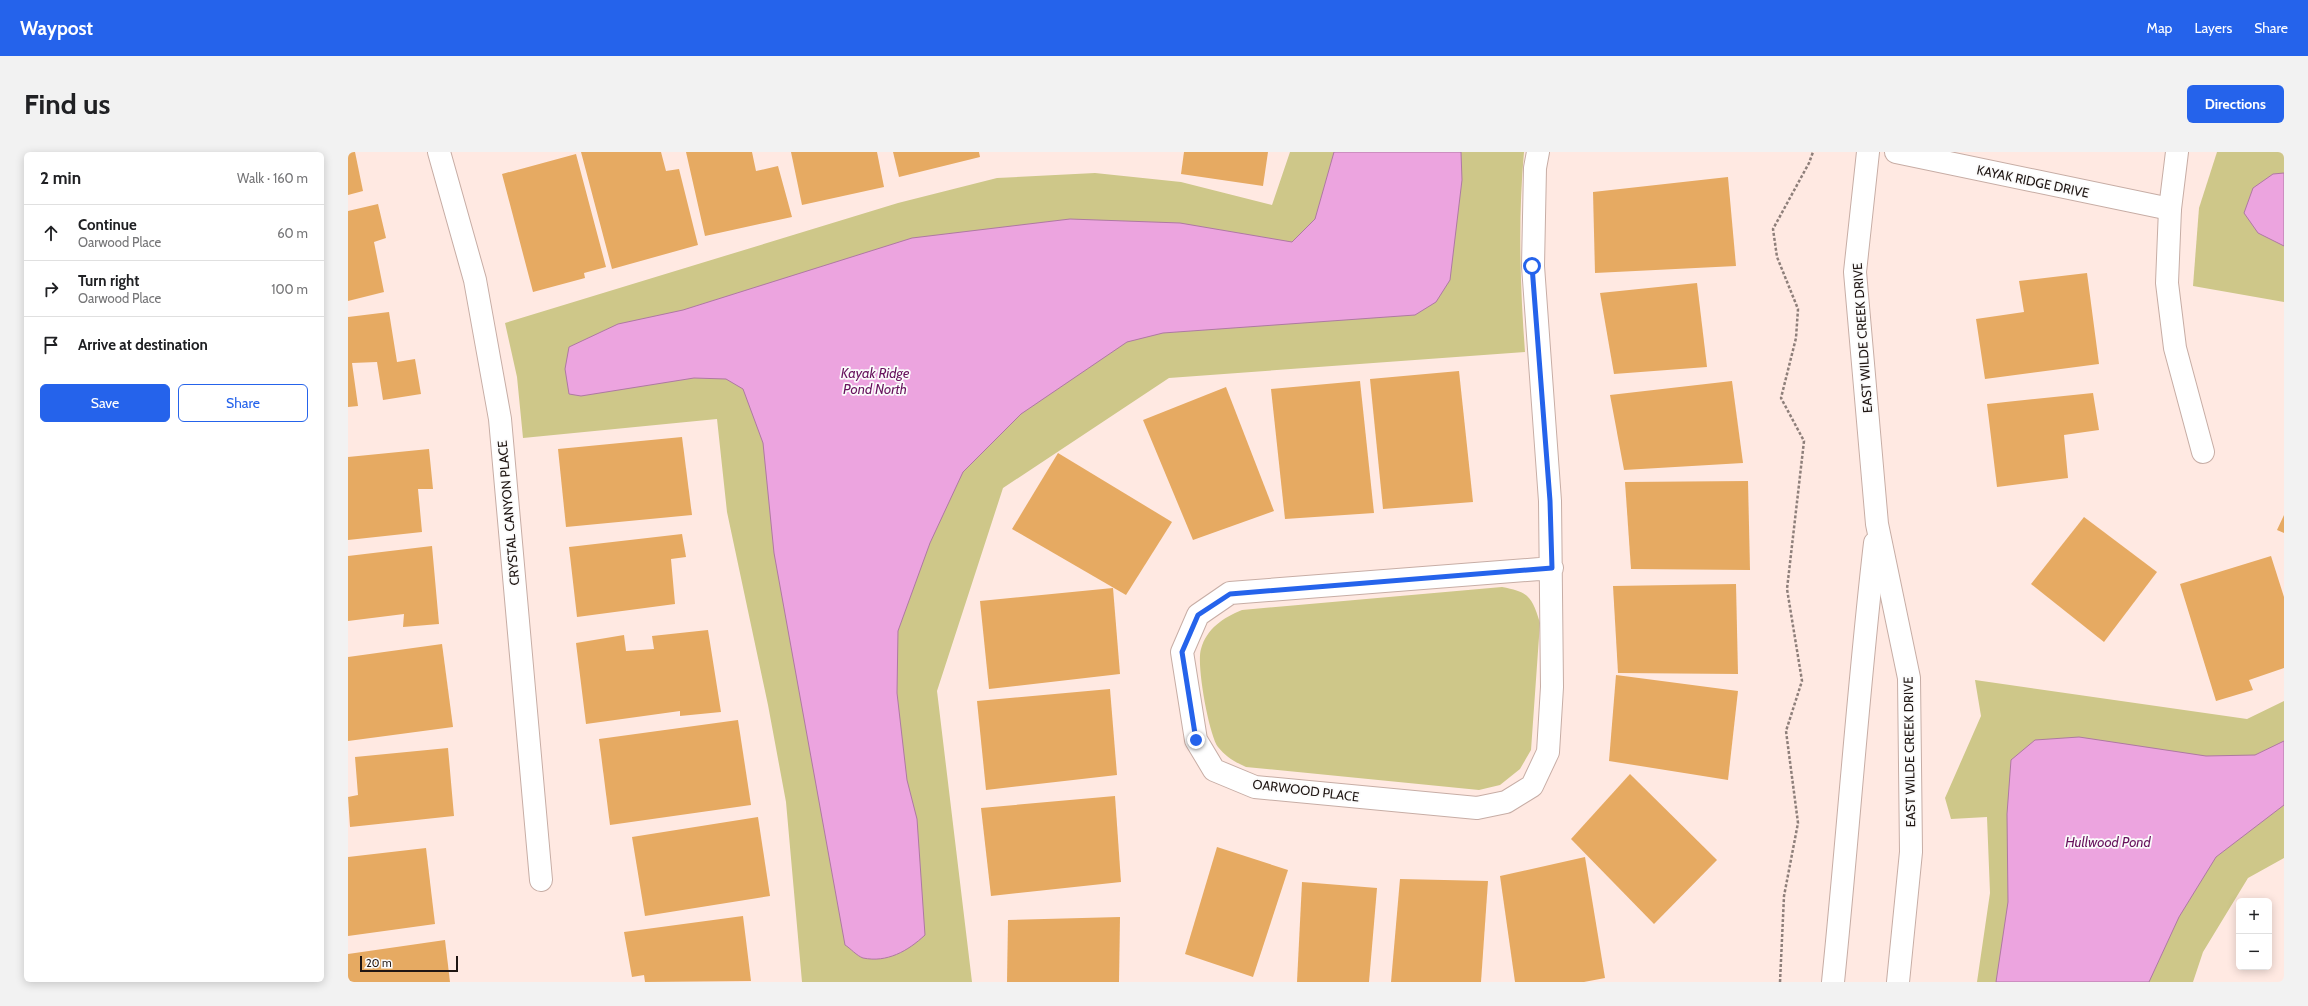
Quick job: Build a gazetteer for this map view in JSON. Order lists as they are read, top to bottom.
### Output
{
  "streets": {
    "street": [
      "KAYAK RIDGE DRIVE",
      "EAST WILDE CREEK DRIVE",
      "CRYSTAL CANYON PLACE",
      "OARWOOD PLACE"
    ]
  },
  "water": ["Kayak Ridge Pond North", "Hullwood Pond"],
  "scale_bar": "20 m",
  "page": {
    "header": "Waypost",
    "nav": ["Map", "Layers", "Share"],
    "buttons": [
      "Directions",
      ["Save", "Share"]
    ],
    "title": "Find us",
    "heading": ["2 min", "Walk · 160 m"],
    "list": [
      ["Continue", "Oarwood Place", "60 m"],
      ["Turn right", "Oarwood Place", "100 m"],
      "Arrive at destination"
    ],
    "map_buttons": ["+", "−"],
    "scale": "20 m"
  }
}
